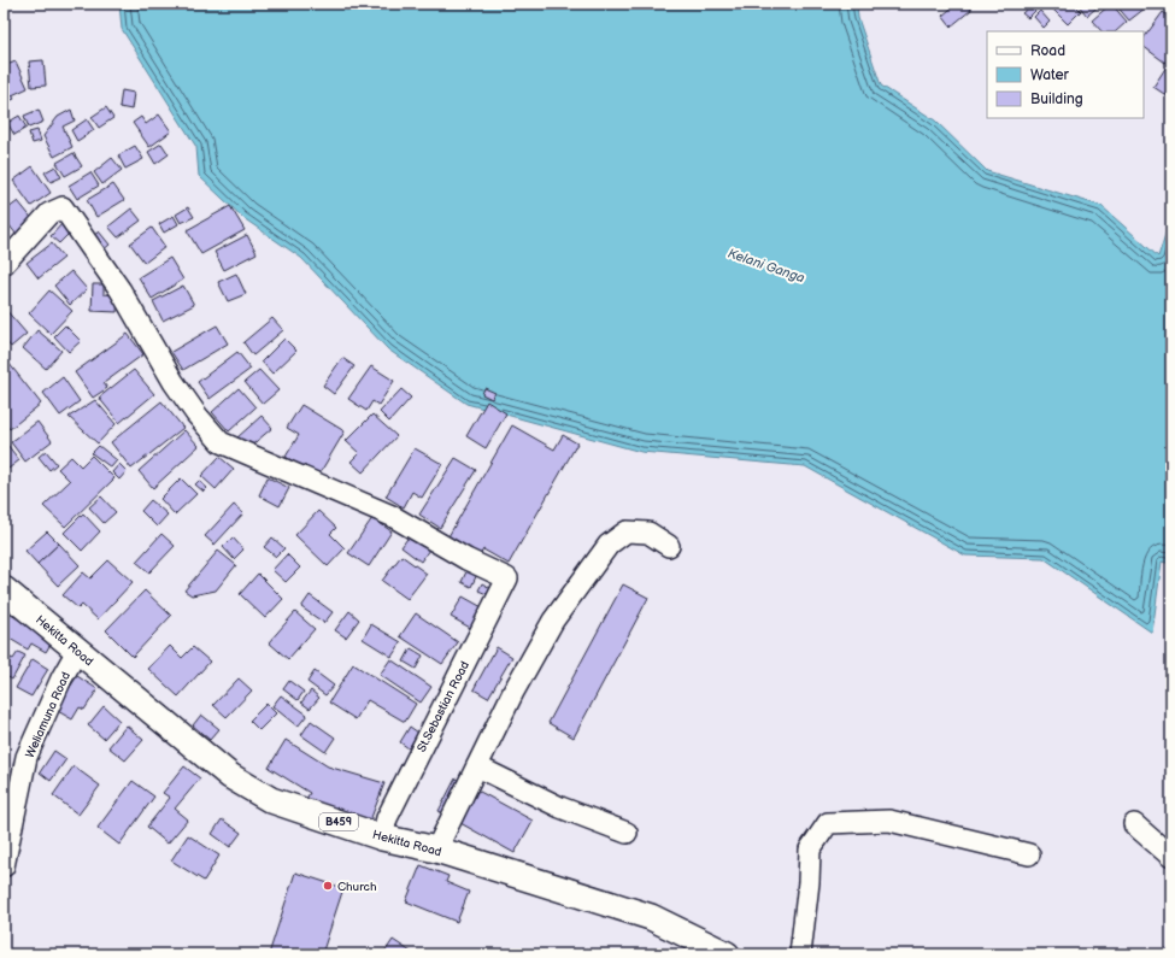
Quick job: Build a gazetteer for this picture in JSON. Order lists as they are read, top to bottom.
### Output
{
  "streets": {
    "main road": ["Hekitta Road", "B459"],
    "street": ["St.Sebastian Road", "Weliamuna Road"]
  },
  "crossings": [
    ["Hekitta Road", "St.Sebastian Road"],
    ["Hekitta Road", "Weliamuna Road"]
  ],
  "water": ["Kelani Ganga"],
  "places": ["Church"],
  "legend": ["Road", "Water", "Building"]
}
